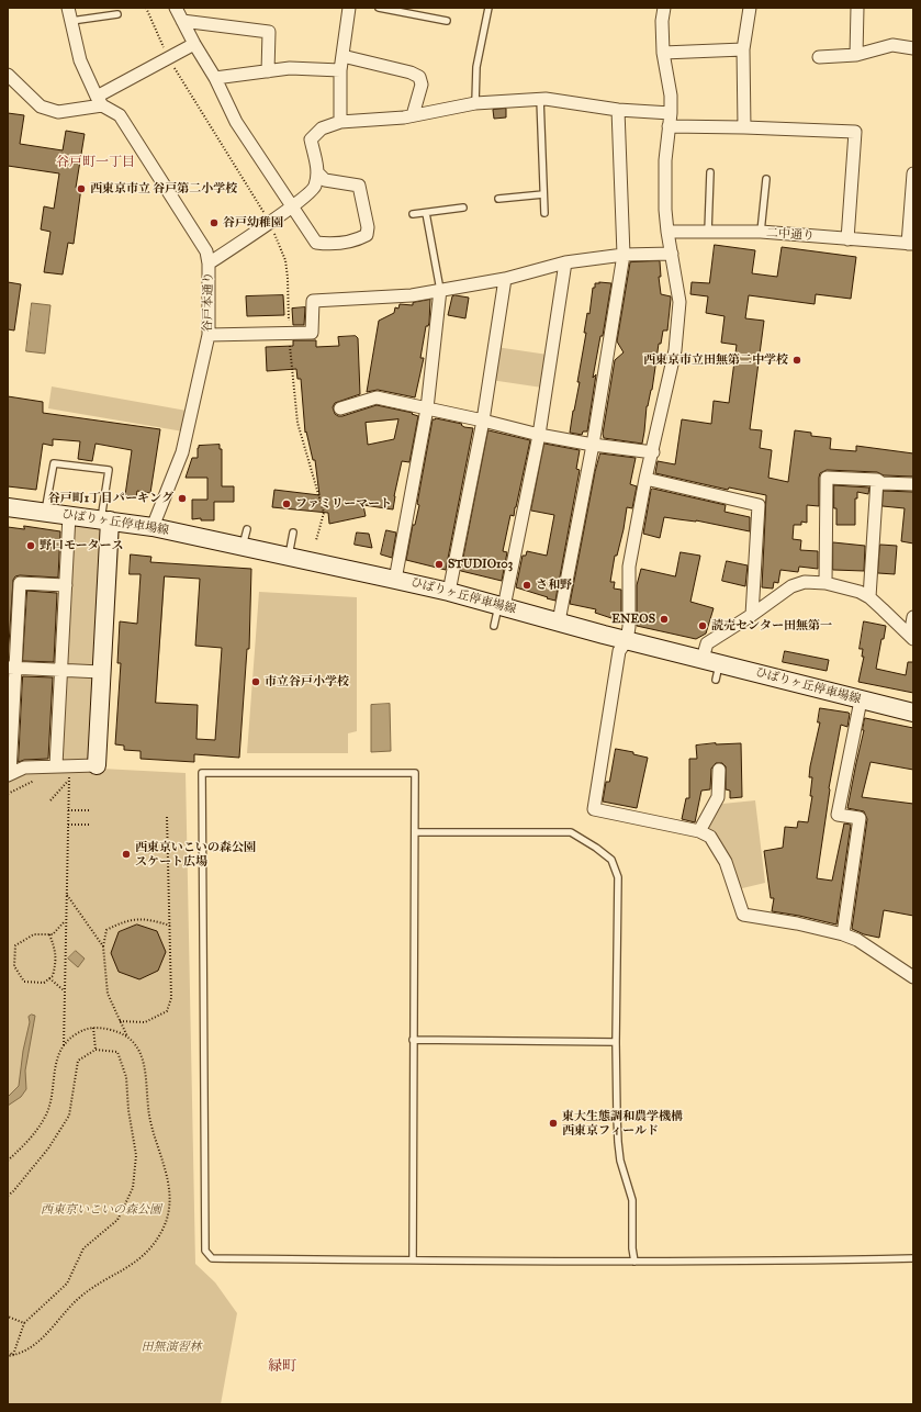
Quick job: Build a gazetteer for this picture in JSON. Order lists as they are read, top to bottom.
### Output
{
  "streets": {
    "main road": ["ひばりヶ丘停車場線"],
    "street": ["二中通り", "谷戸本通り"]
  },
  "crossings": [
    ["谷戸本通り", "ひばりヶ丘停車場線"]
  ],
  "districts": ["谷戸町一丁目", "緑町"],
  "parks": ["西東京いこいの森公園", "田無演習林"],
  "places": [
    "西東京市立 谷戸第二小学校",
    "谷戸幼稚園",
    "西東京市立田無第二中学校",
    "谷戸町1丁目パーキング",
    "ファミリーマート",
    "野口モータース",
    "STUDIO103",
    "さ和野",
    "ENEOS",
    "読売センター田無第一",
    "市立谷戸小学校",
    "西東京いこいの森公園 スケート広場",
    "東大生態調和農学機構 西東京フィールド"
  ]
}
